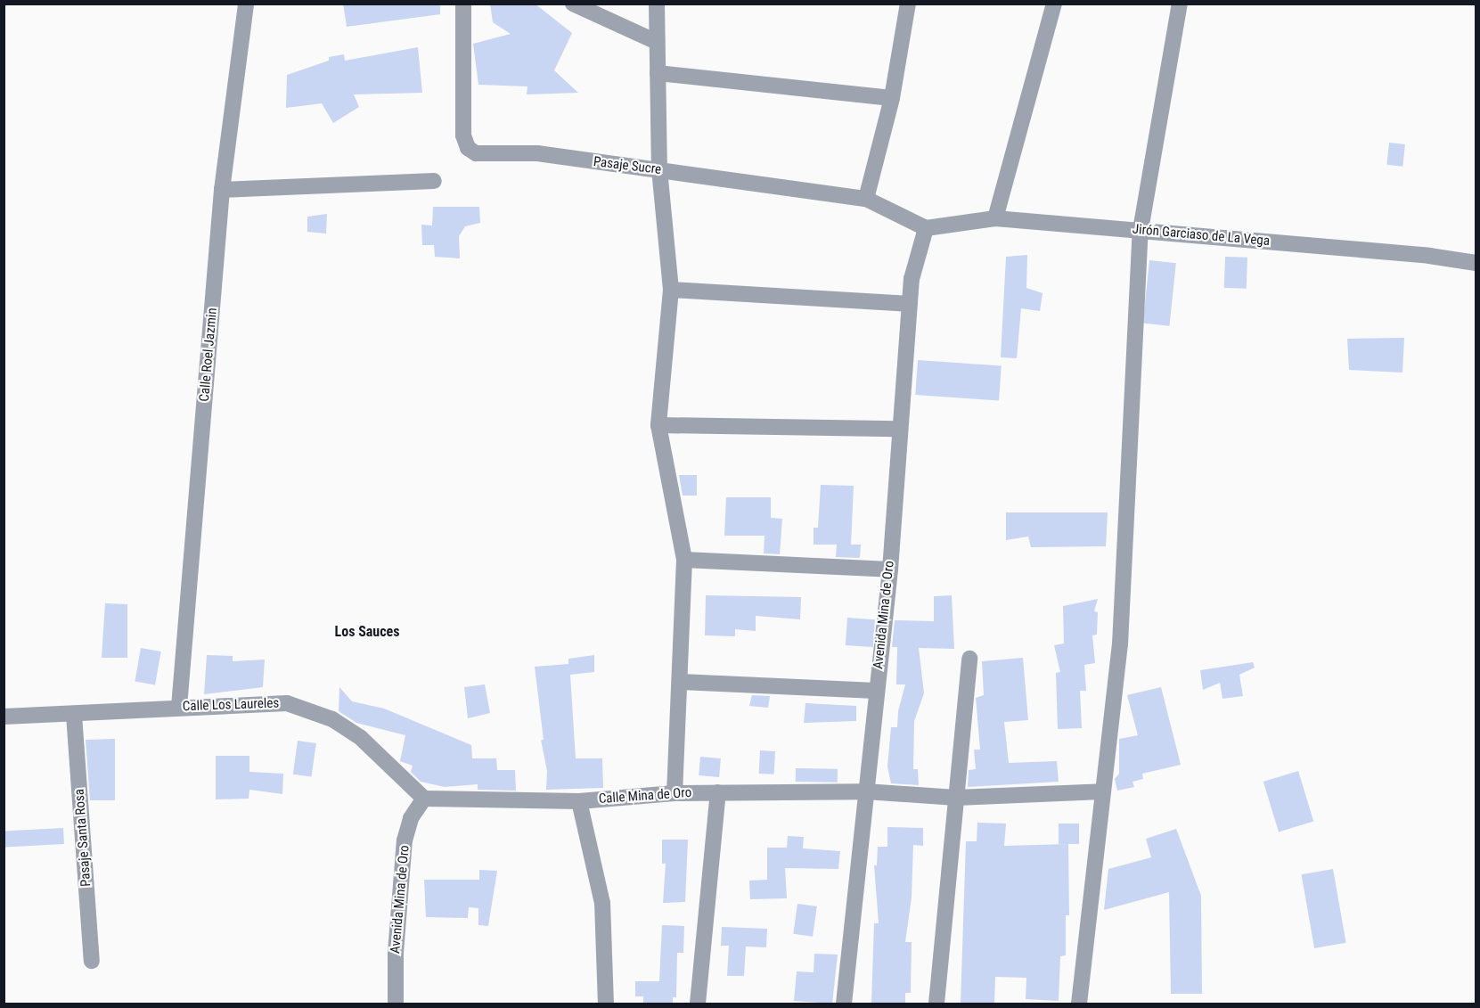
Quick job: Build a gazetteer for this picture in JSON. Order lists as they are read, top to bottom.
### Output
{
  "streets": {
    "street": [
      "Pasaje Sucre",
      "Jirón Garciaso de La Vega",
      "Calle Roel Jazmin",
      "Avenida Mina de Oro",
      "Calle Los Laureles",
      "Calle Mina de Oro",
      "Pasaje Santa Rosa"
    ]
  },
  "crossings": [
    ["Pasaje Sucre", "Jirón Garciaso de La Vega"],
    ["Pasaje Sucre", "Avenida Mina de Oro"],
    ["Jirón Garciaso de La Vega", "Avenida Mina de Oro"],
    ["Calle Roel Jazmin", "Calle Los Laureles"],
    ["Avenida Mina de Oro", "Calle Los Laureles"],
    ["Avenida Mina de Oro", "Calle Mina de Oro"],
    ["Calle Los Laureles", "Calle Mina de Oro"],
    ["Calle Los Laureles", "Pasaje Santa Rosa"]
  ],
  "districts": ["Los Sauces"]
}
